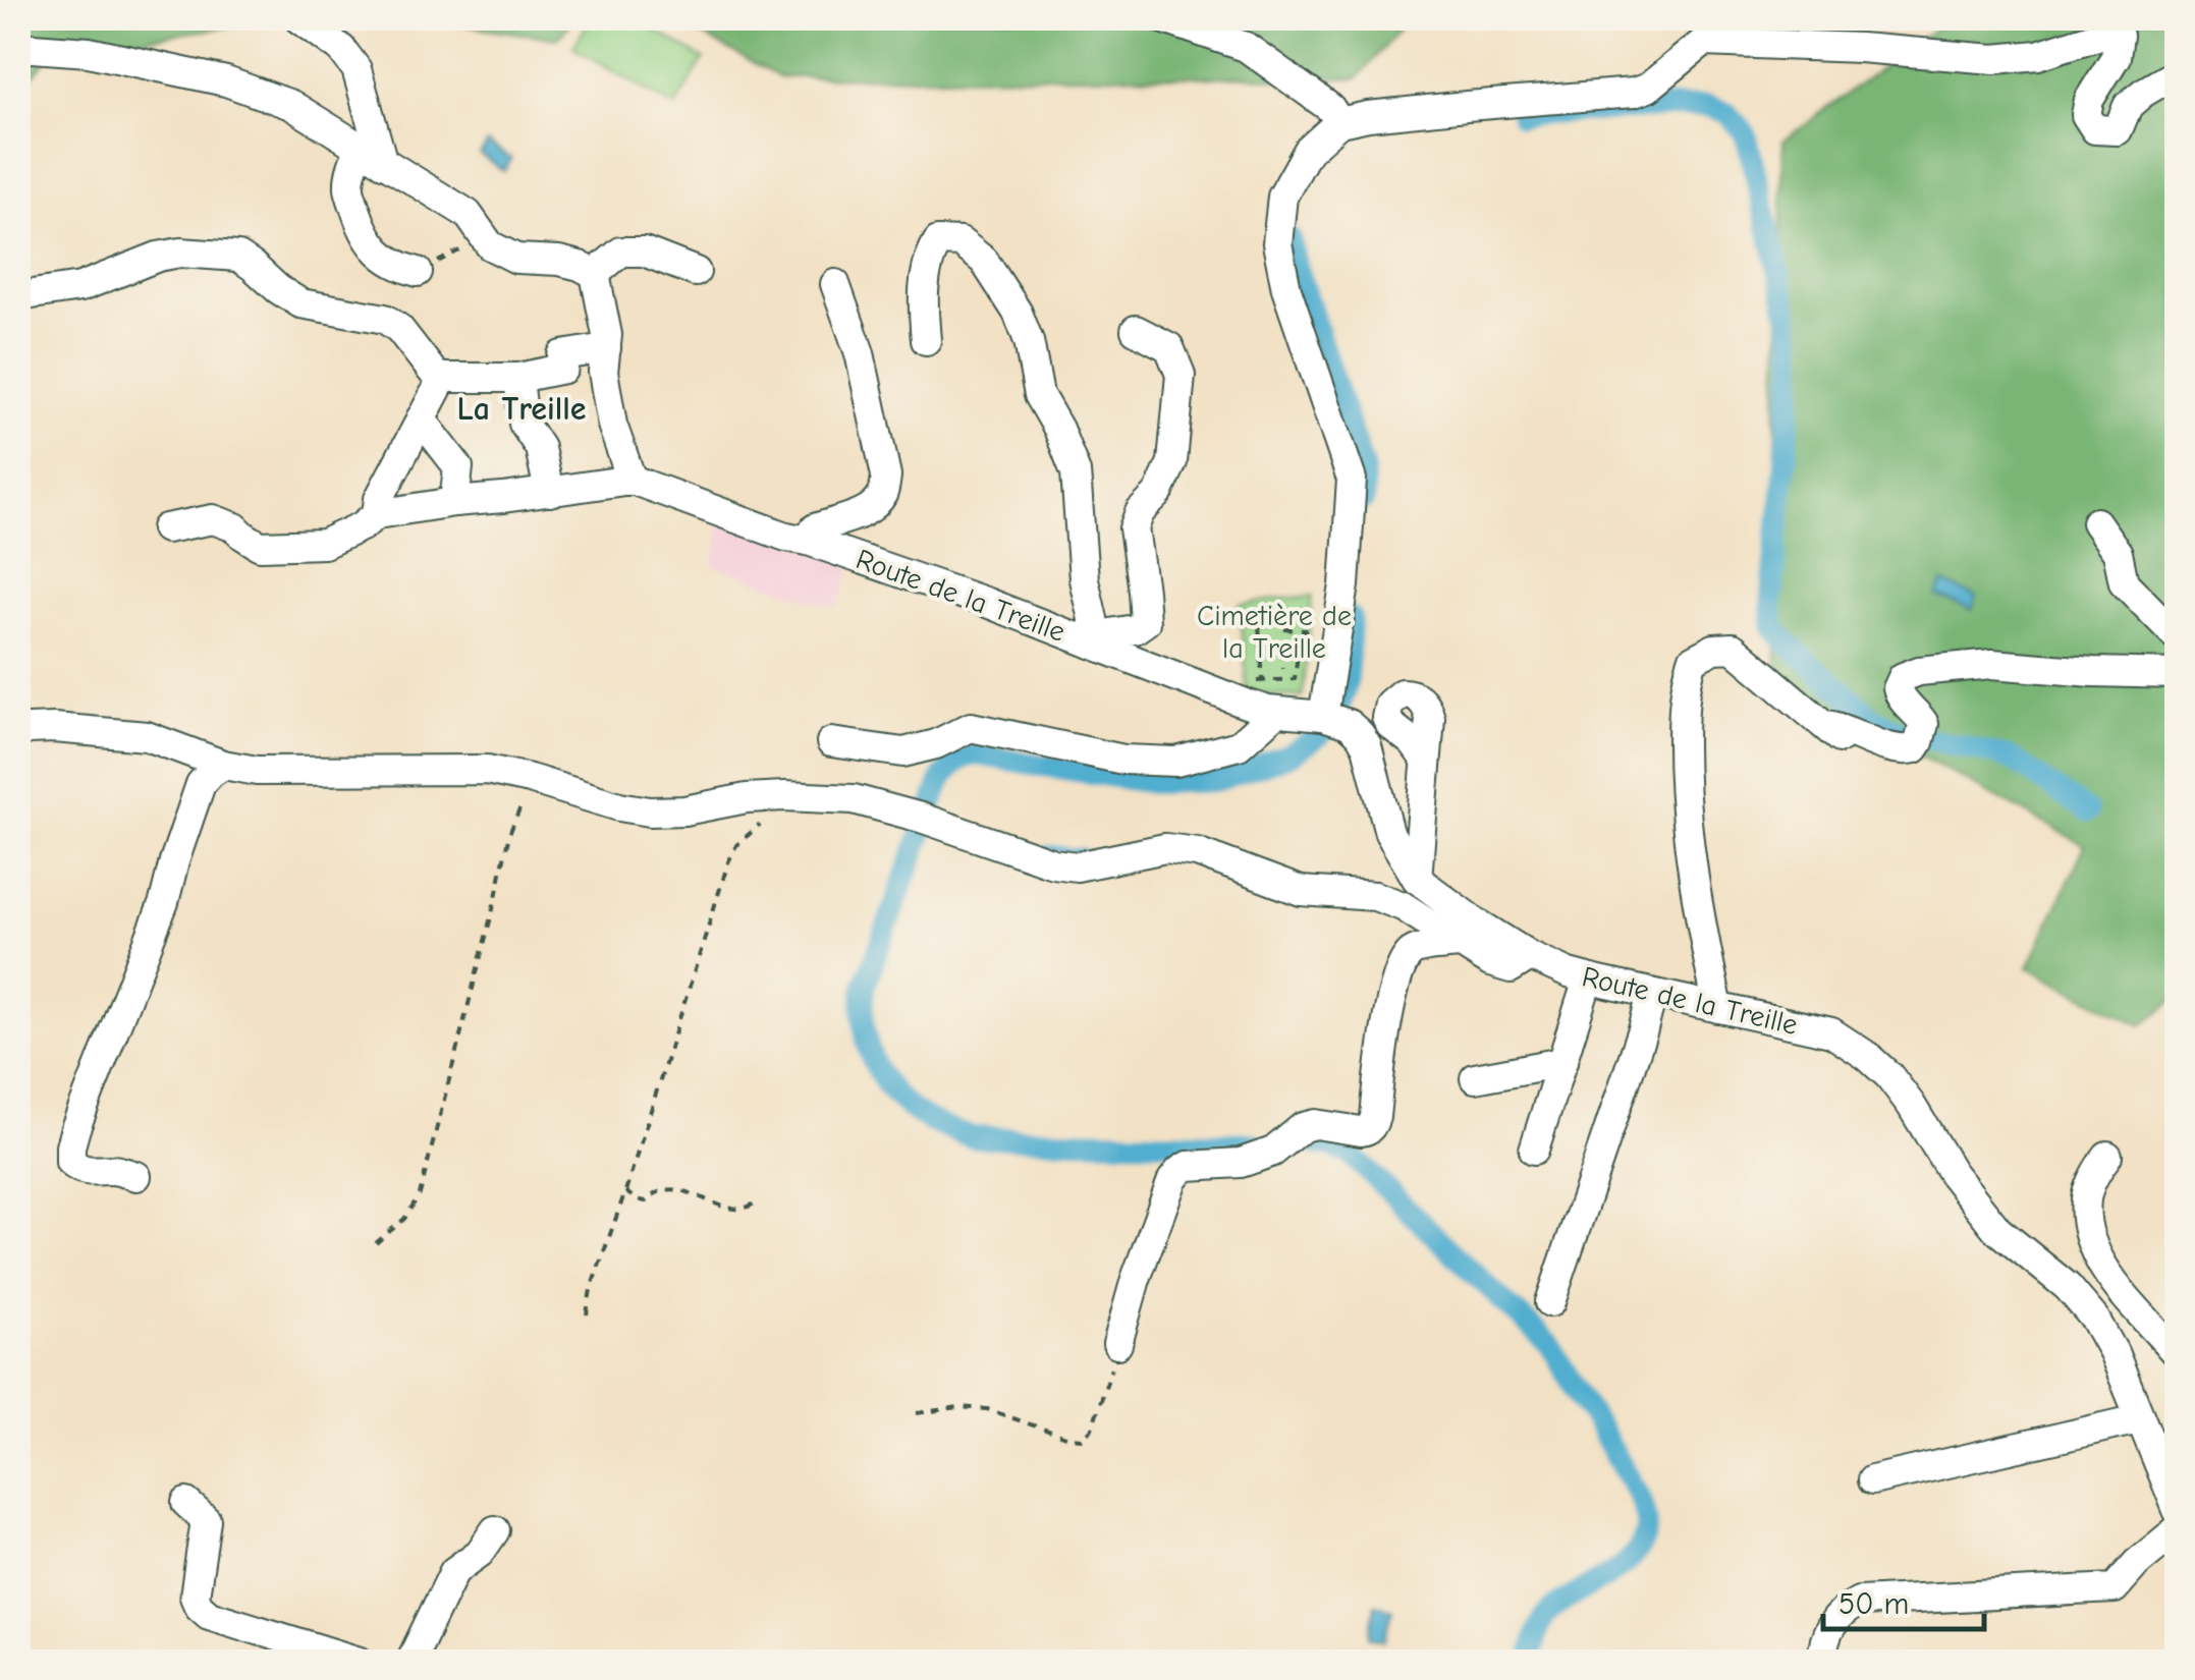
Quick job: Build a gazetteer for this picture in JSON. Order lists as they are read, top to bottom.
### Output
{
  "streets": {
    "street": ["Route de la Treille"]
  },
  "districts": ["La Treille"],
  "parks": ["Cimetière de la Treille"],
  "scale_bar": "50 m"
}
